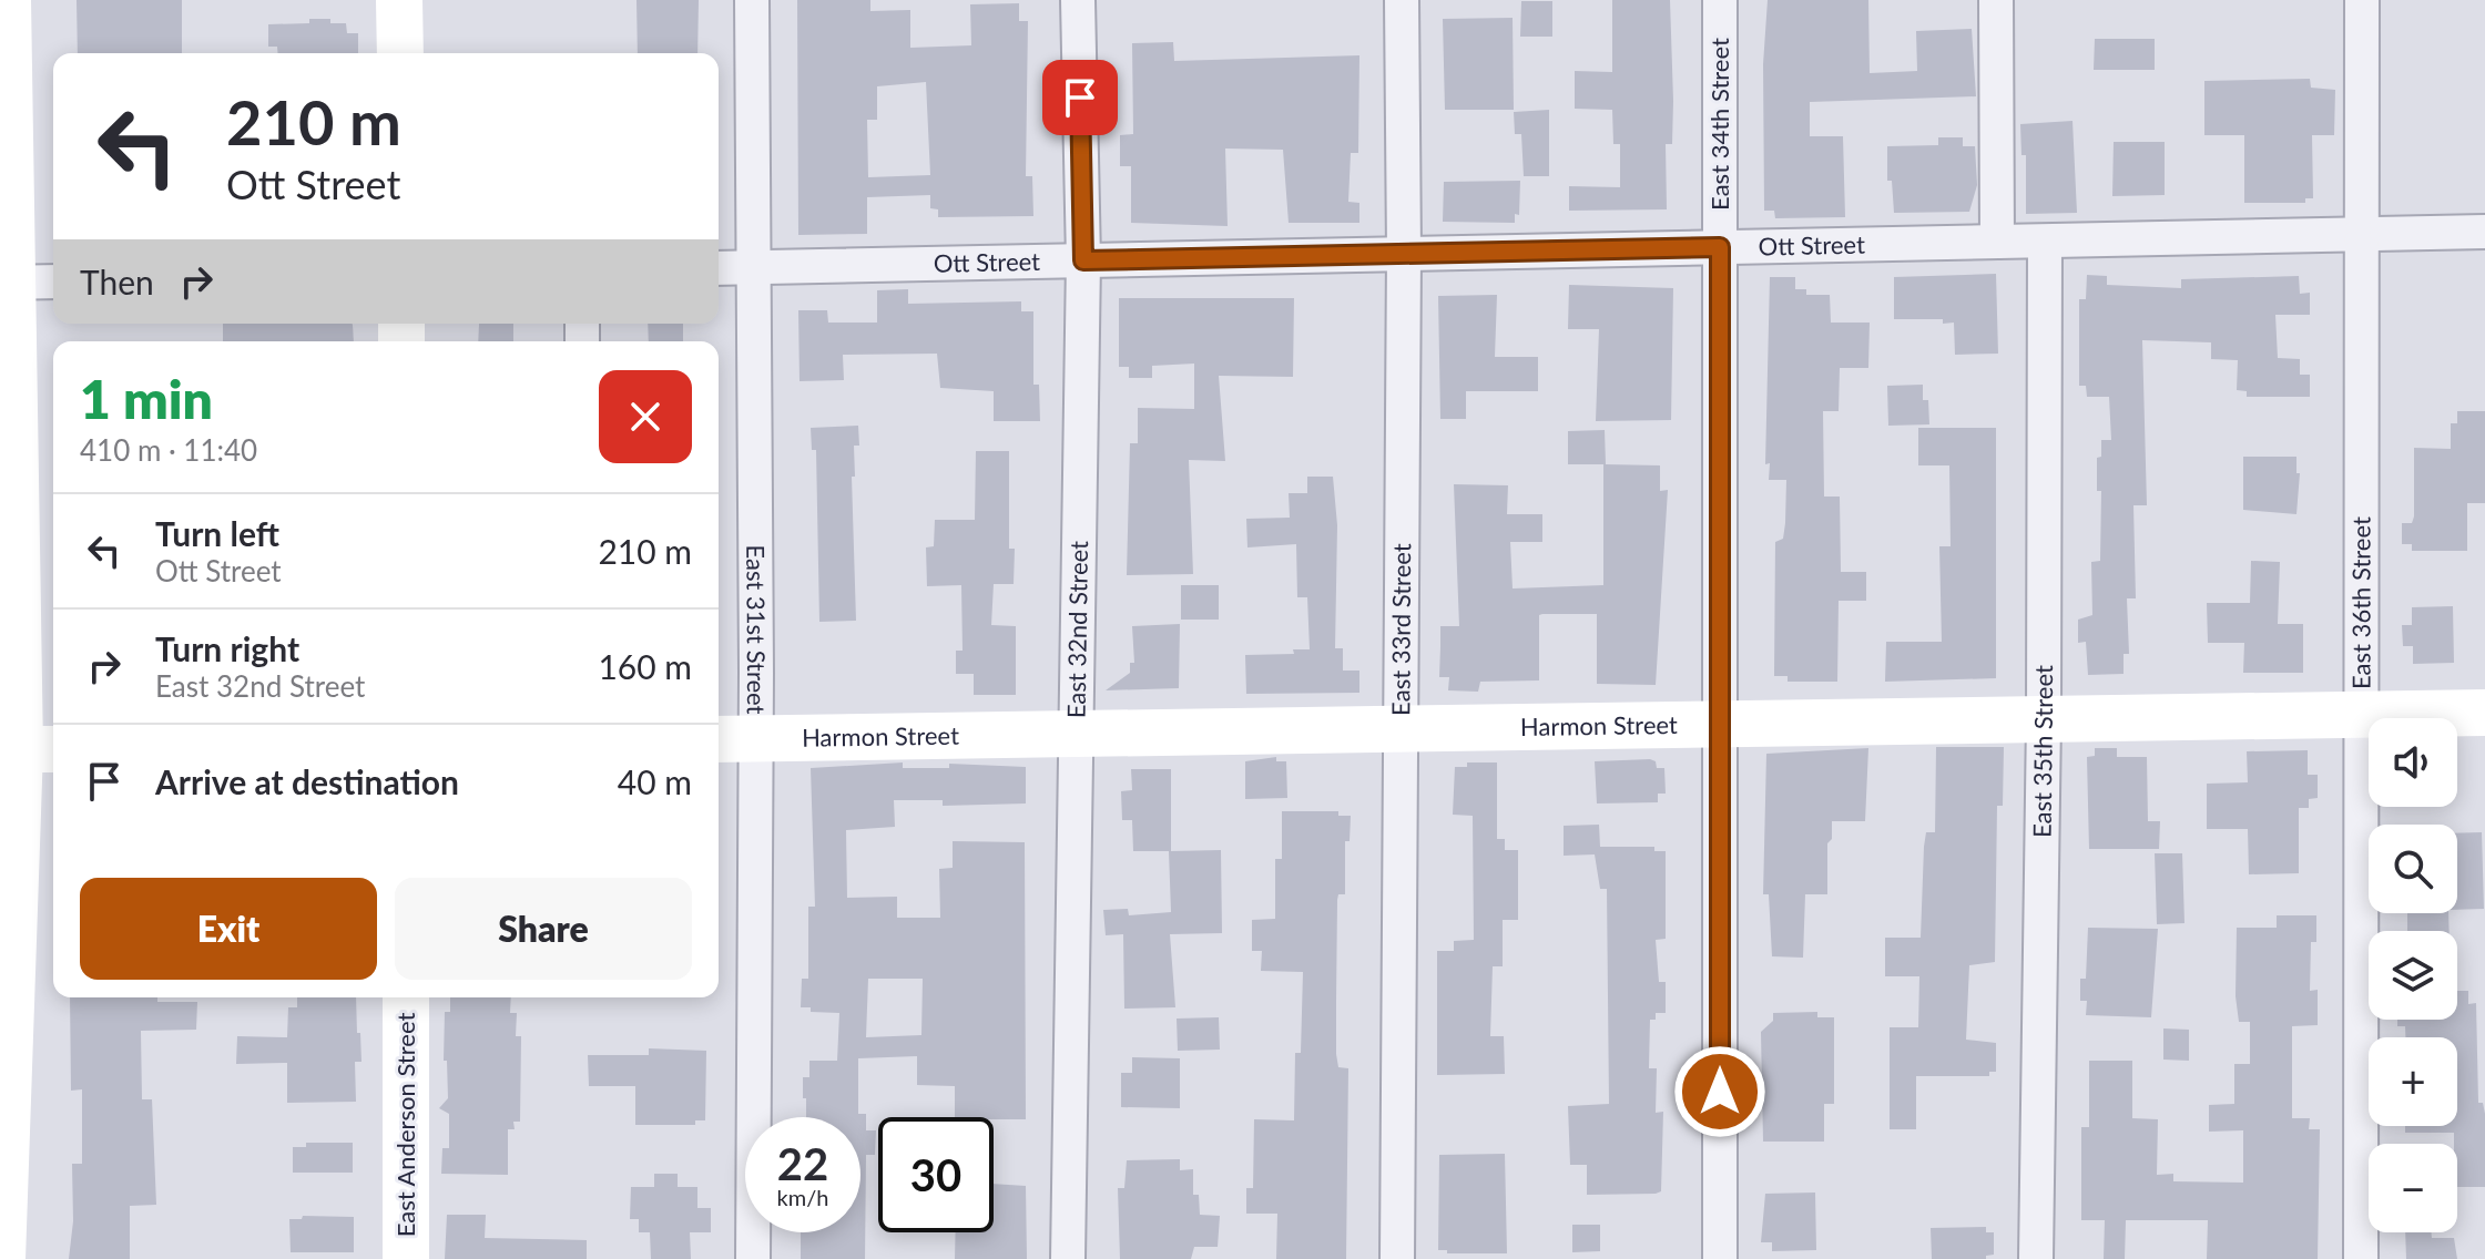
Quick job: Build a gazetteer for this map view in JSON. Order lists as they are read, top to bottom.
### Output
{
  "streets": {
    "main road": ["Harmon Street", "East Anderson Street"],
    "street": [
      "East 34th Street",
      "Ott Street",
      "East 36th Street",
      "East 31st Street",
      "East 32nd Street",
      "East 33rd Street",
      "East 35th Street"
    ]
  },
  "crossings": [
    ["East 34th Street", "Ott Street"],
    ["East 34th Street", "Harmon Street"],
    ["Ott Street", "East 36th Street"],
    ["Ott Street", "East 31st Street"],
    ["Ott Street", "East 32nd Street"],
    ["Ott Street", "East 33rd Street"],
    ["Ott Street", "East 35th Street"],
    ["East 36th Street", "Harmon Street"],
    ["East 31st Street", "Harmon Street"],
    ["East 32nd Street", "Harmon Street"],
    ["East 33rd Street", "Harmon Street"],
    ["Harmon Street", "East 35th Street"]
  ],
  "page": {
    "turn": ["210 m", "Ott Street"],
    "then": "Then",
    "heading": ["1 min", "410 m · 11:40"],
    "list": [
      {
        "name": "Turn left",
        "note": "Ott Street",
        "value": "210 m"
      },
      {
        "name": "Turn right",
        "note": "East 32nd Street",
        "value": "160 m"
      },
      {
        "name": "Arrive at destination",
        "value": "40 m"
      }
    ],
    "map_buttons": ["+", "−"],
    "buttons": ["Exit", "Share"],
    "speed": "22 km/h",
    "limit": "30"
  }
}
